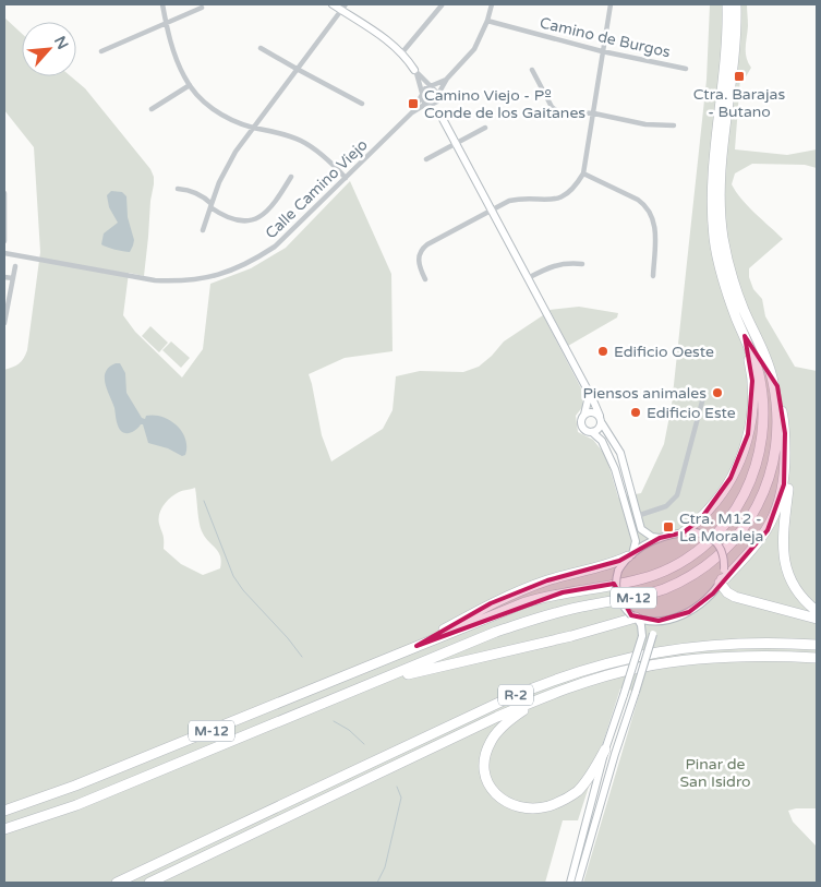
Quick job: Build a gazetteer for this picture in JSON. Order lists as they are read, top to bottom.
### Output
{
  "streets": {
    "highway": ["M-12", "R-2"],
    "street": ["Camino de Burgos", "Calle Camino Viejo"]
  },
  "parks": ["Pinar de San Isidro"],
  "places": {
    "transit": ["Ctra. Barajas - Butano", "Camino Viejo - Pº Conde de los Gaitanes", "Ctra. M12 - La Moraleja"],
    "other": ["Edificio Oeste", "Piensos animales", "Edificio Este"]
  },
  "north": "top right"
}
